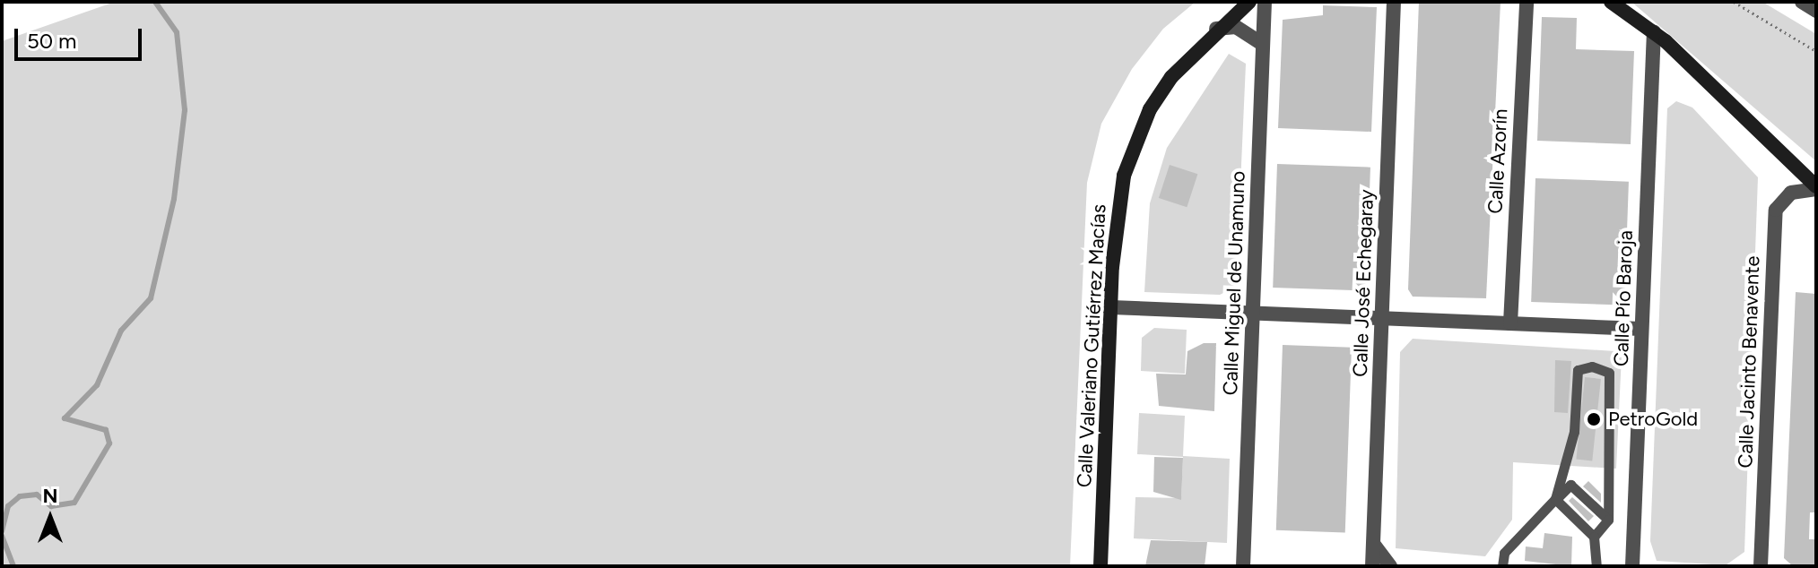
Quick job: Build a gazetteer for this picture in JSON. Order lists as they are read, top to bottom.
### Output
{
  "streets": {
    "main road": ["Calle Valeriano Gutiérrez Macías"],
    "street": [
      "Calle Azorín",
      "Calle Miguel de Unamuno",
      "Calle José Echegaray",
      "Calle Pío Baroja",
      "Calle Jacinto Benavente"
    ]
  },
  "places": ["PetroGold"],
  "scale_bar": "50 m",
  "north": "top"
}
